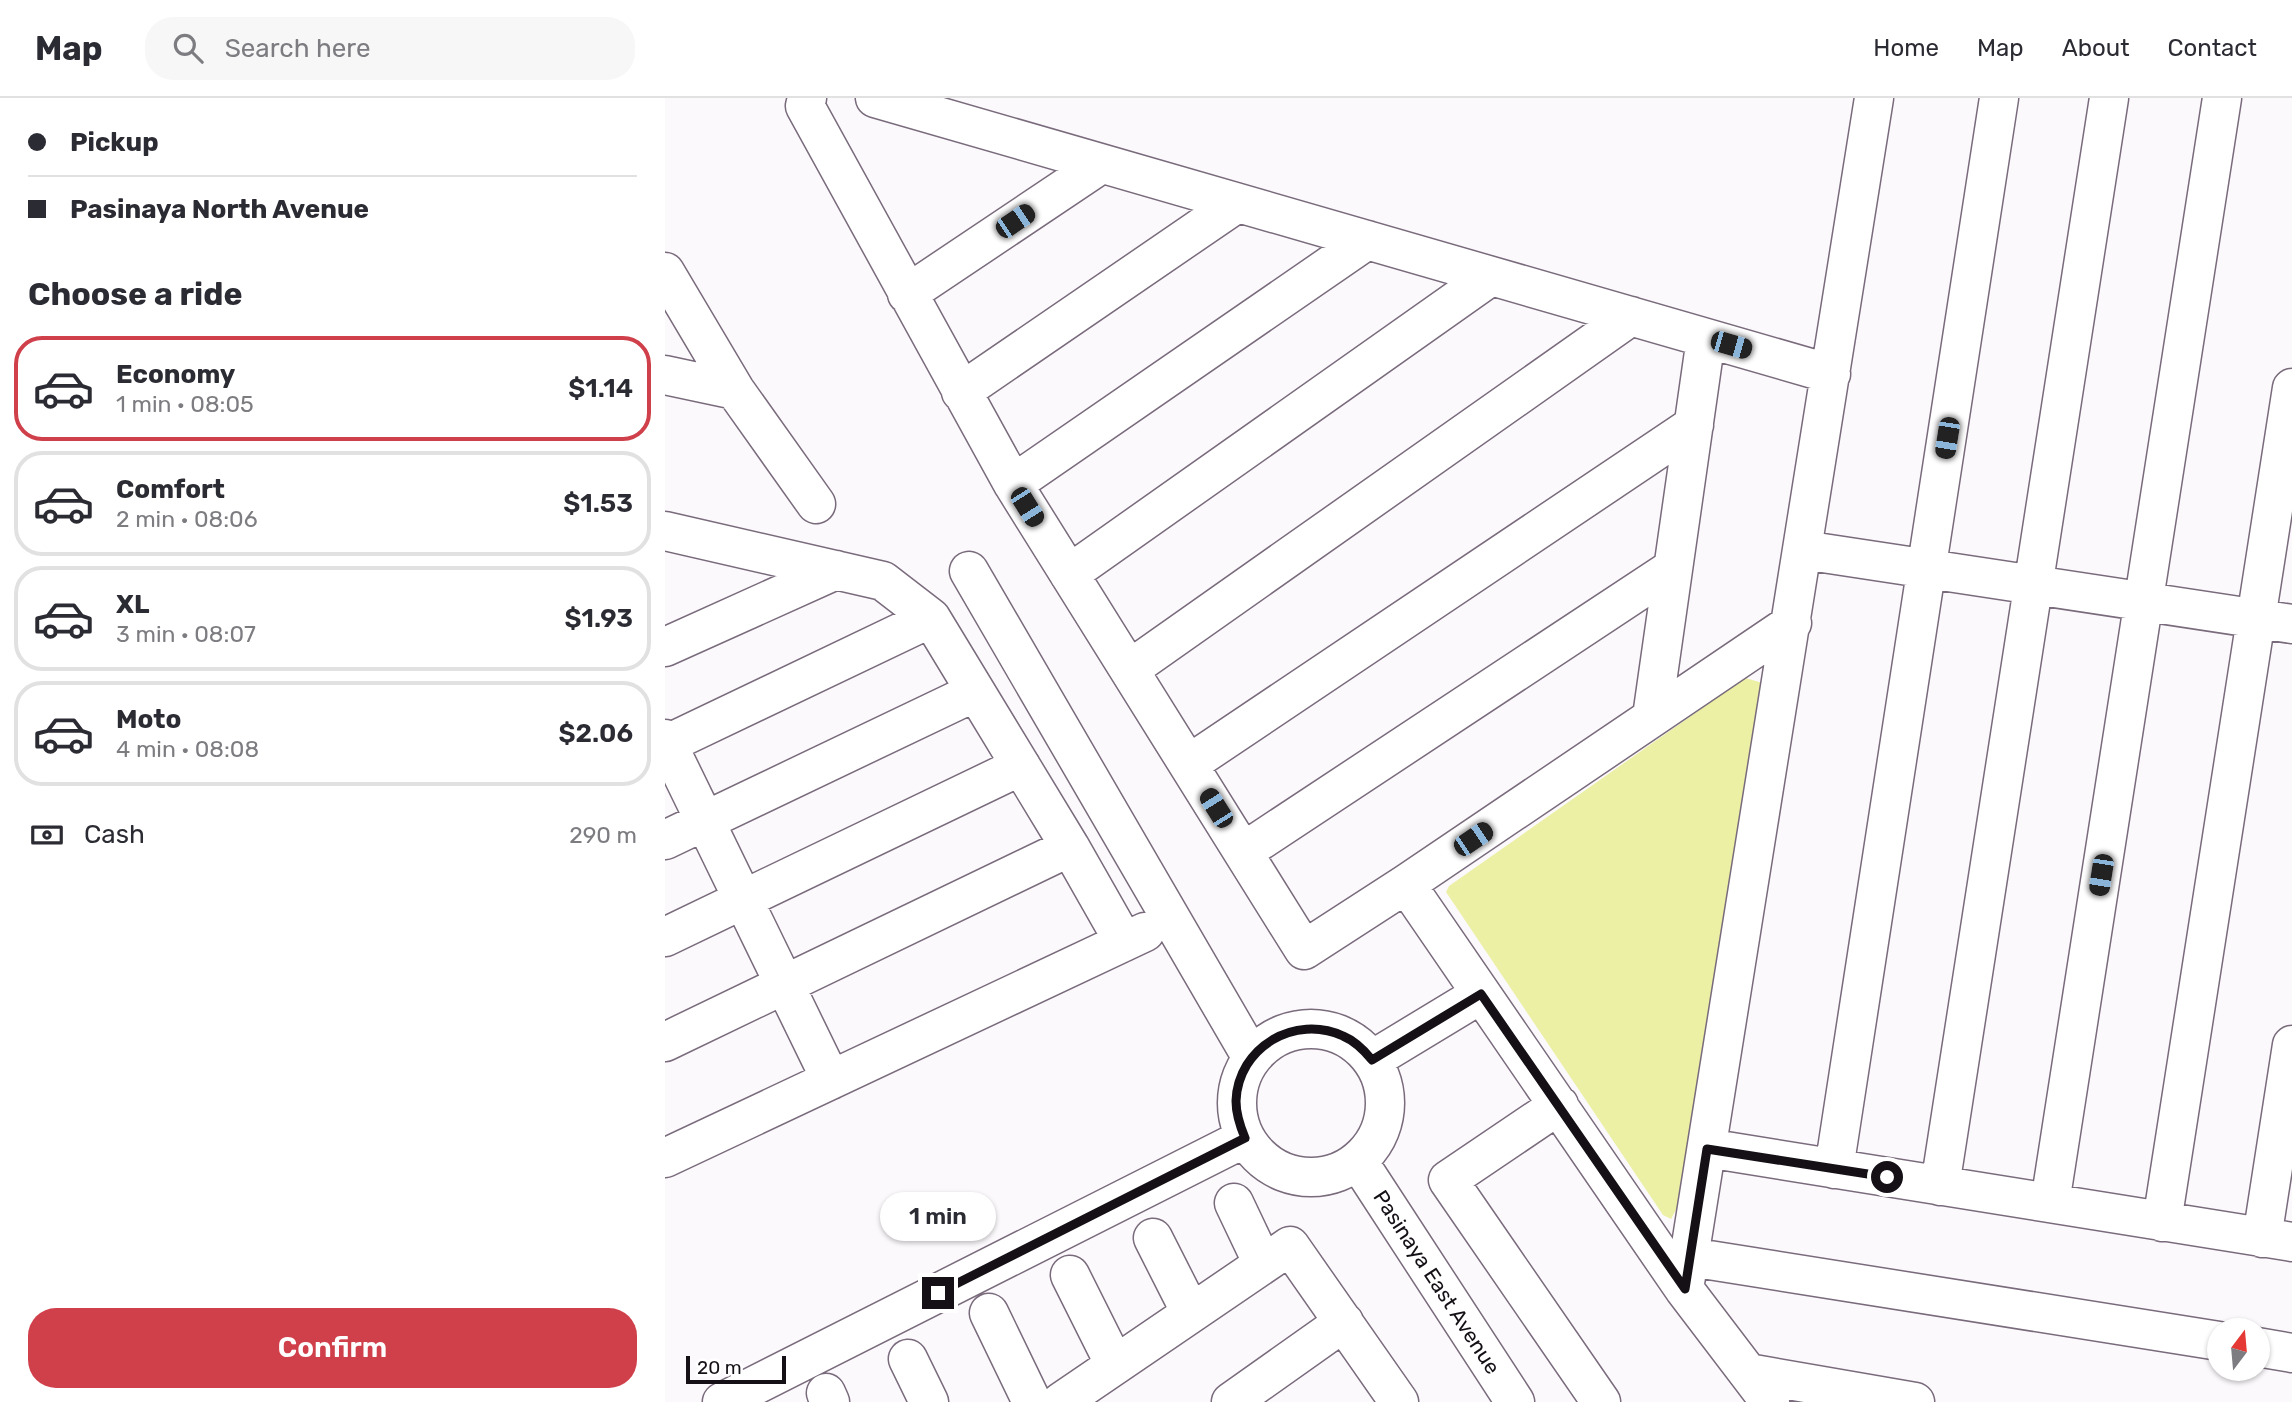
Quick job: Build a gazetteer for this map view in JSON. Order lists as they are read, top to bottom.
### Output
{
  "streets": {
    "street": ["Pasinaya East Avenue"]
  },
  "scale_bar": "20 m",
  "north": "top",
  "page": {
    "header": "Map",
    "search": "Search here",
    "nav": [
      "Home",
      "Map",
      "About",
      "Contact"
    ],
    "banner": ["Pickup", "Pasinaya North Avenue"],
    "heading": "Choose a ride",
    "list": [
      {
        "name": "Economy",
        "note": "1 min · 08:05",
        "value": "$1.14"
      },
      {
        "name": "Comfort",
        "note": "2 min · 08:06",
        "value": "$1.53"
      },
      {
        "name": "XL",
        "note": "3 min · 08:07",
        "value": "$1.93"
      },
      {
        "name": "Moto",
        "note": "4 min · 08:08",
        "value": "$2.06"
      }
    ],
    "pay": ["Cash", "290 m"],
    "bubble": "1 min",
    "buttons": "Confirm",
    "scale": "20 m"
  }
}
